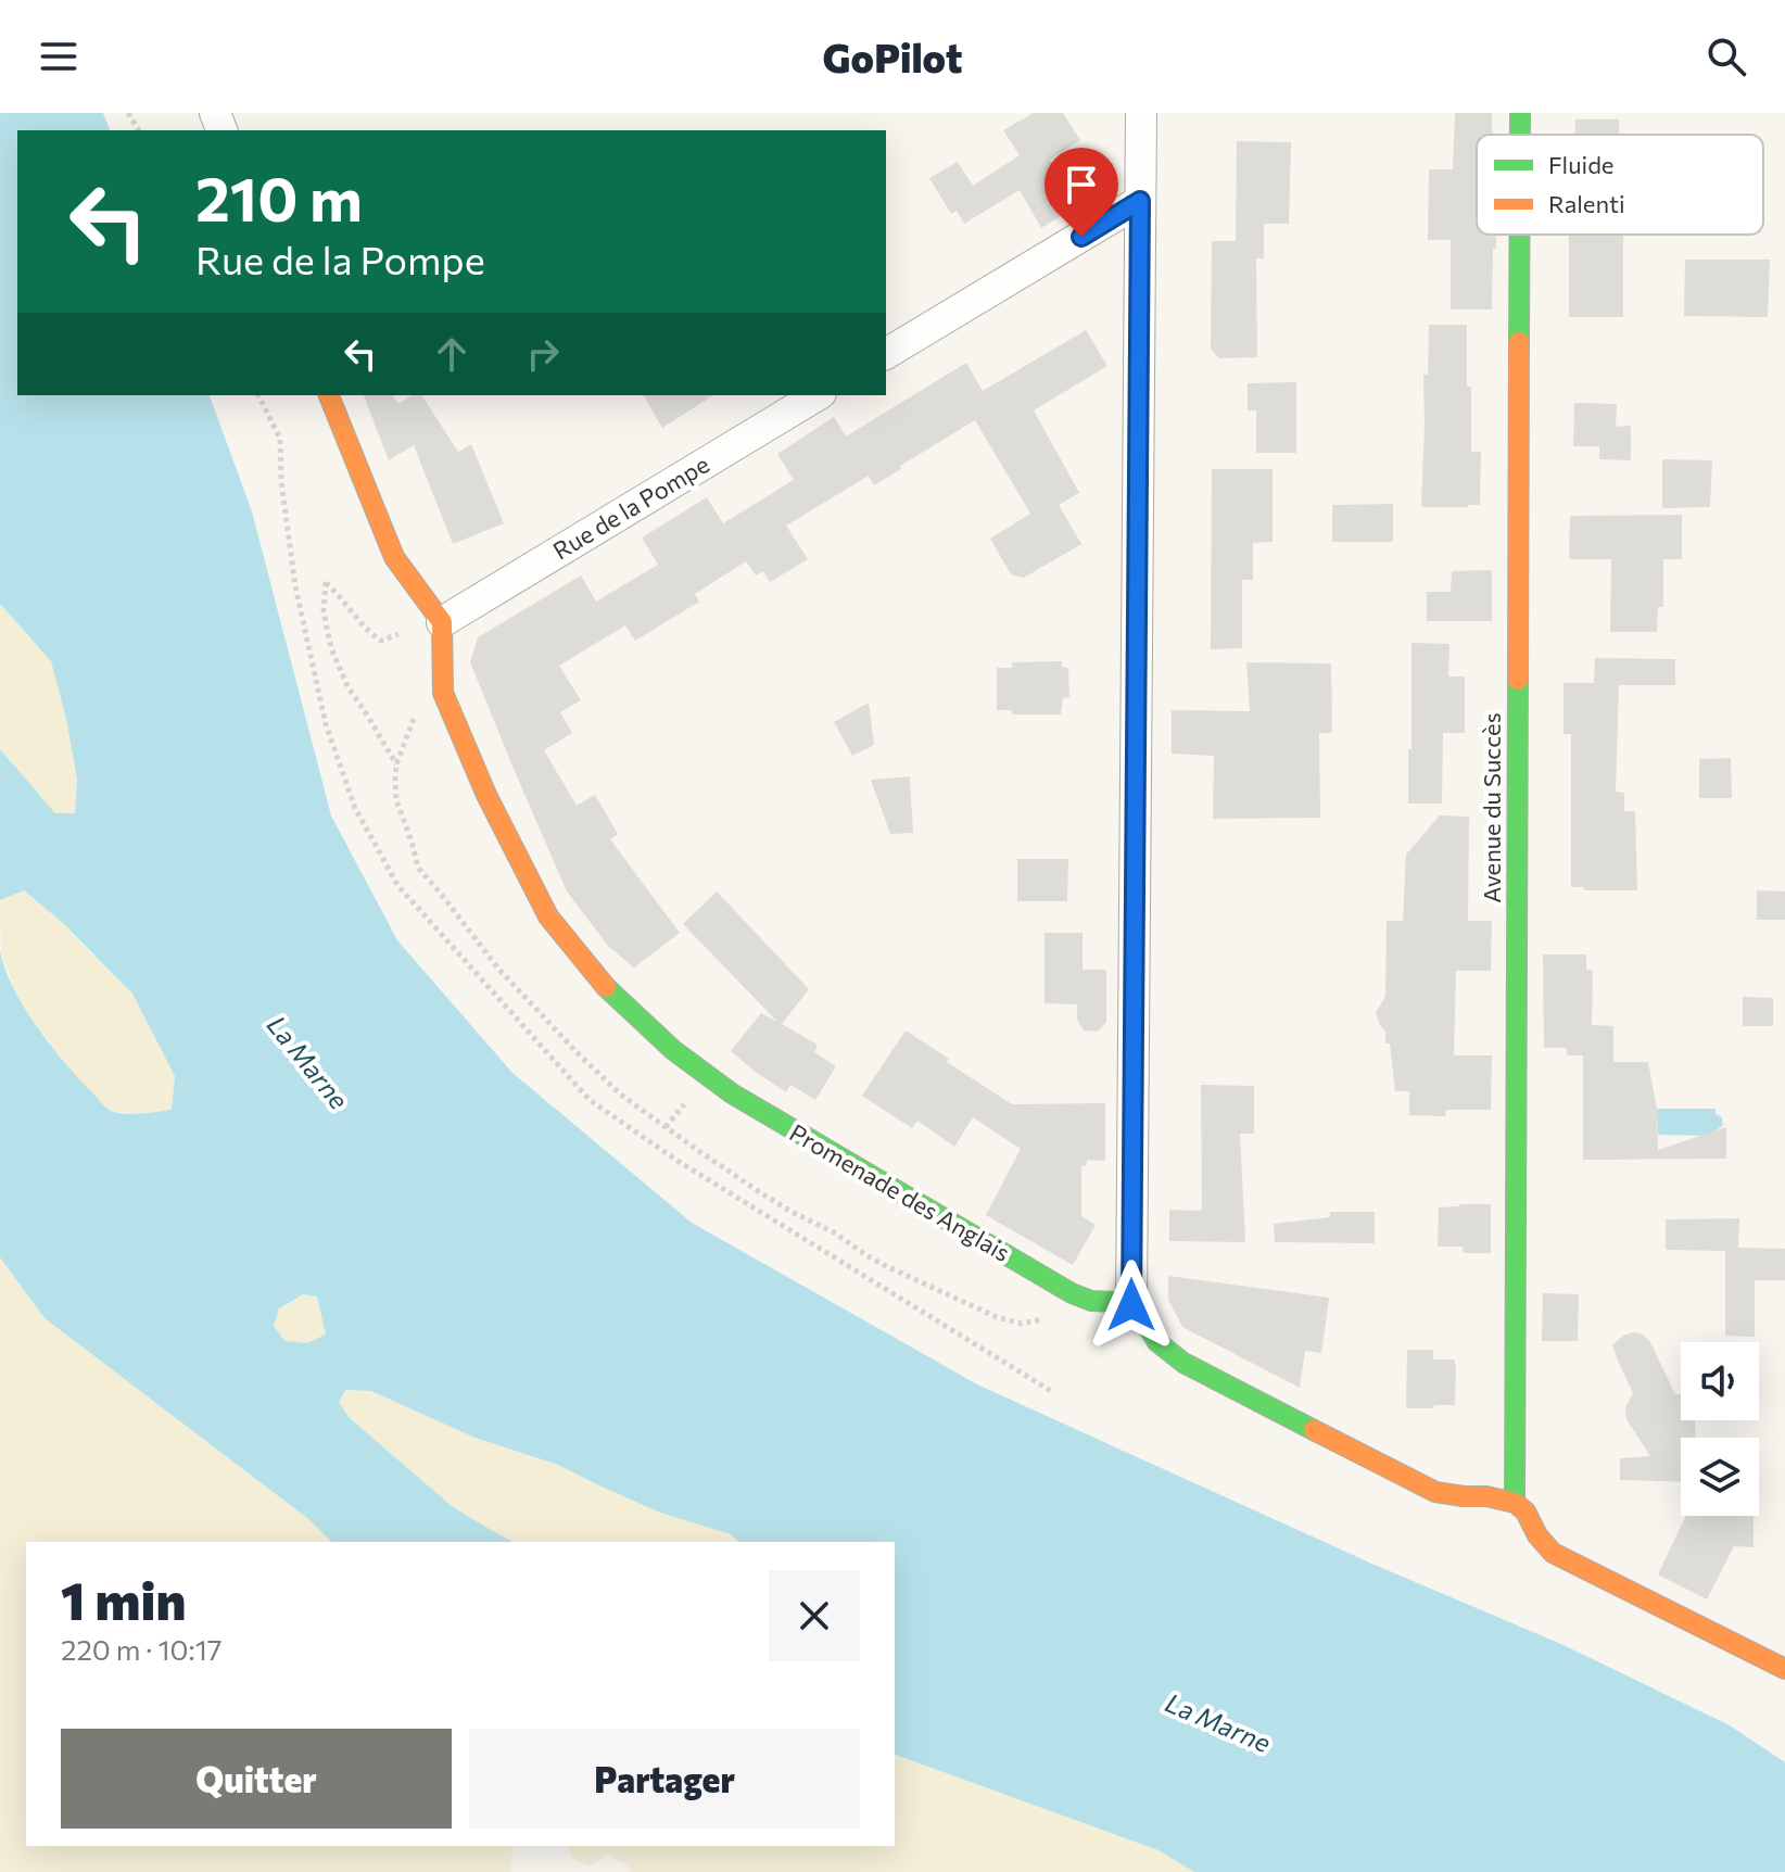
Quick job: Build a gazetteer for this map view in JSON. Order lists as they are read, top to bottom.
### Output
{
  "streets": {
    "street": ["Rue de la Pompe", "Avenue du Succès", "Promenade des Anglais"]
  },
  "crossings": [
    ["Rue de la Pompe", "Promenade des Anglais"]
  ],
  "water": ["La Marne"],
  "legend": ["Fluide", "Ralenti"],
  "page": {
    "header": "GoPilot",
    "turn": ["210 m", "Rue de la Pompe"],
    "heading": ["1 min", "220 m · 10:17"],
    "buttons": ["Quitter", "Partager"]
  }
}
